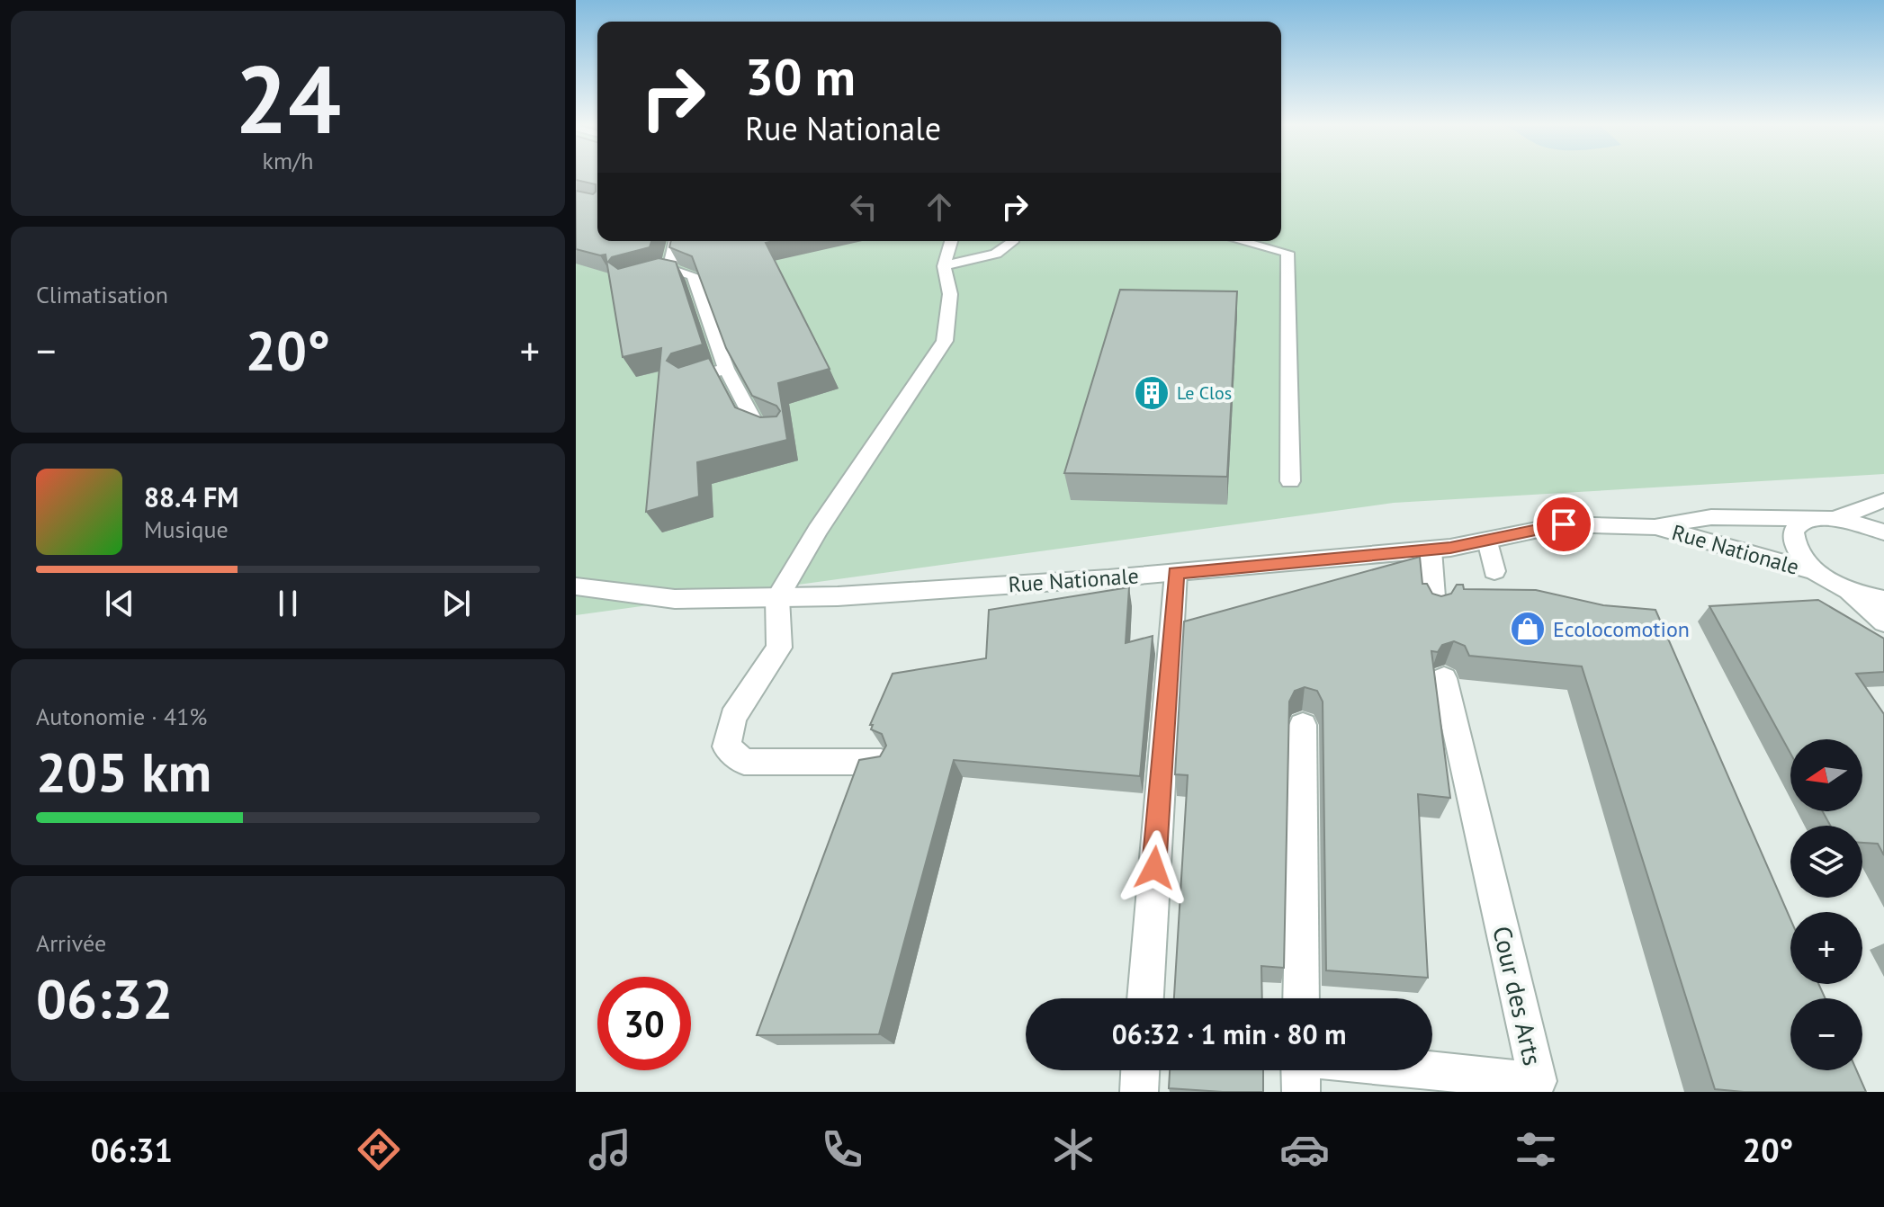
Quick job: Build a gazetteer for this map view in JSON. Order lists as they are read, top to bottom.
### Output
{
  "streets": {
    "street": ["Rue Nationale", "Cour des Arts"]
  },
  "places": {
    "building": ["Le Clos"],
    "shop": ["Ecolocomotion"]
  },
  "north": "left",
  "page": {
    "tile": [
      ["24", "km/h"],
      "Climatisation",
      ["Autonomie · 41%", "205 km"],
      ["Arrivée", "06:32"]
    ],
    "turn": ["30 m", "Rue Nationale"],
    "heat": ["−", "20°", "+"],
    "song": ["88.4 FM", "Musique"],
    "map_buttons": ["+", "−"],
    "limit": "30",
    "trip": "06:32 · 1 min · 80 m",
    "tabs": ["06:31", "20°"]
  }
}
